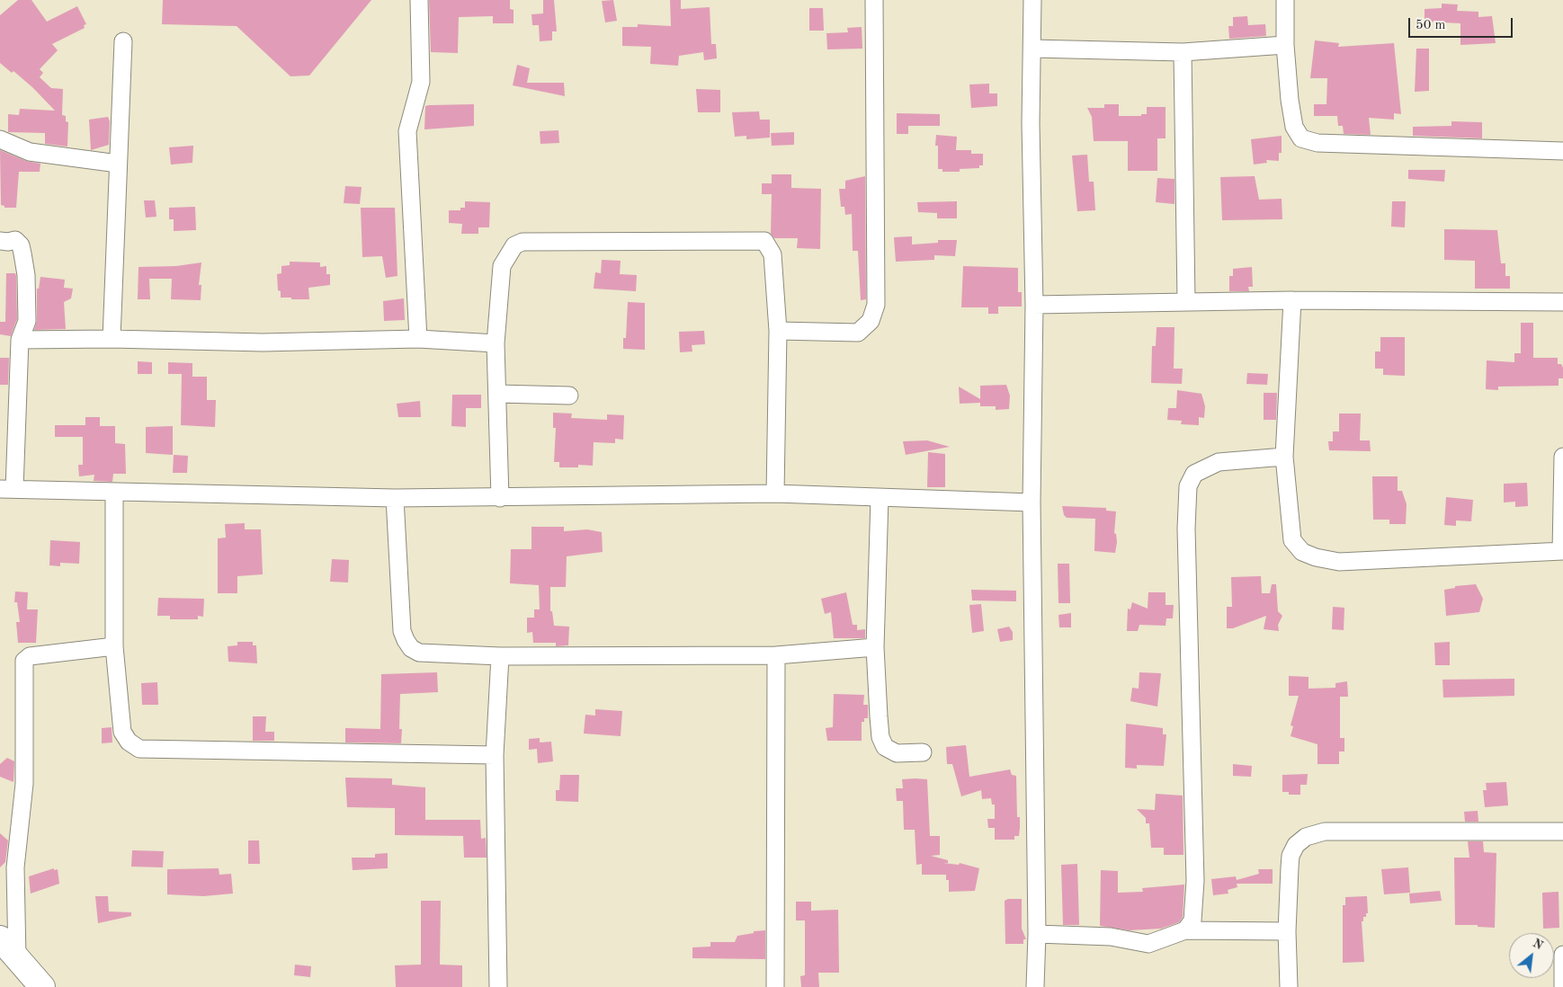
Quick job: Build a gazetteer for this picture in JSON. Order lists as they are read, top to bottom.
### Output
{
  "scale_bar": "50 m",
  "north": "top right"
}
